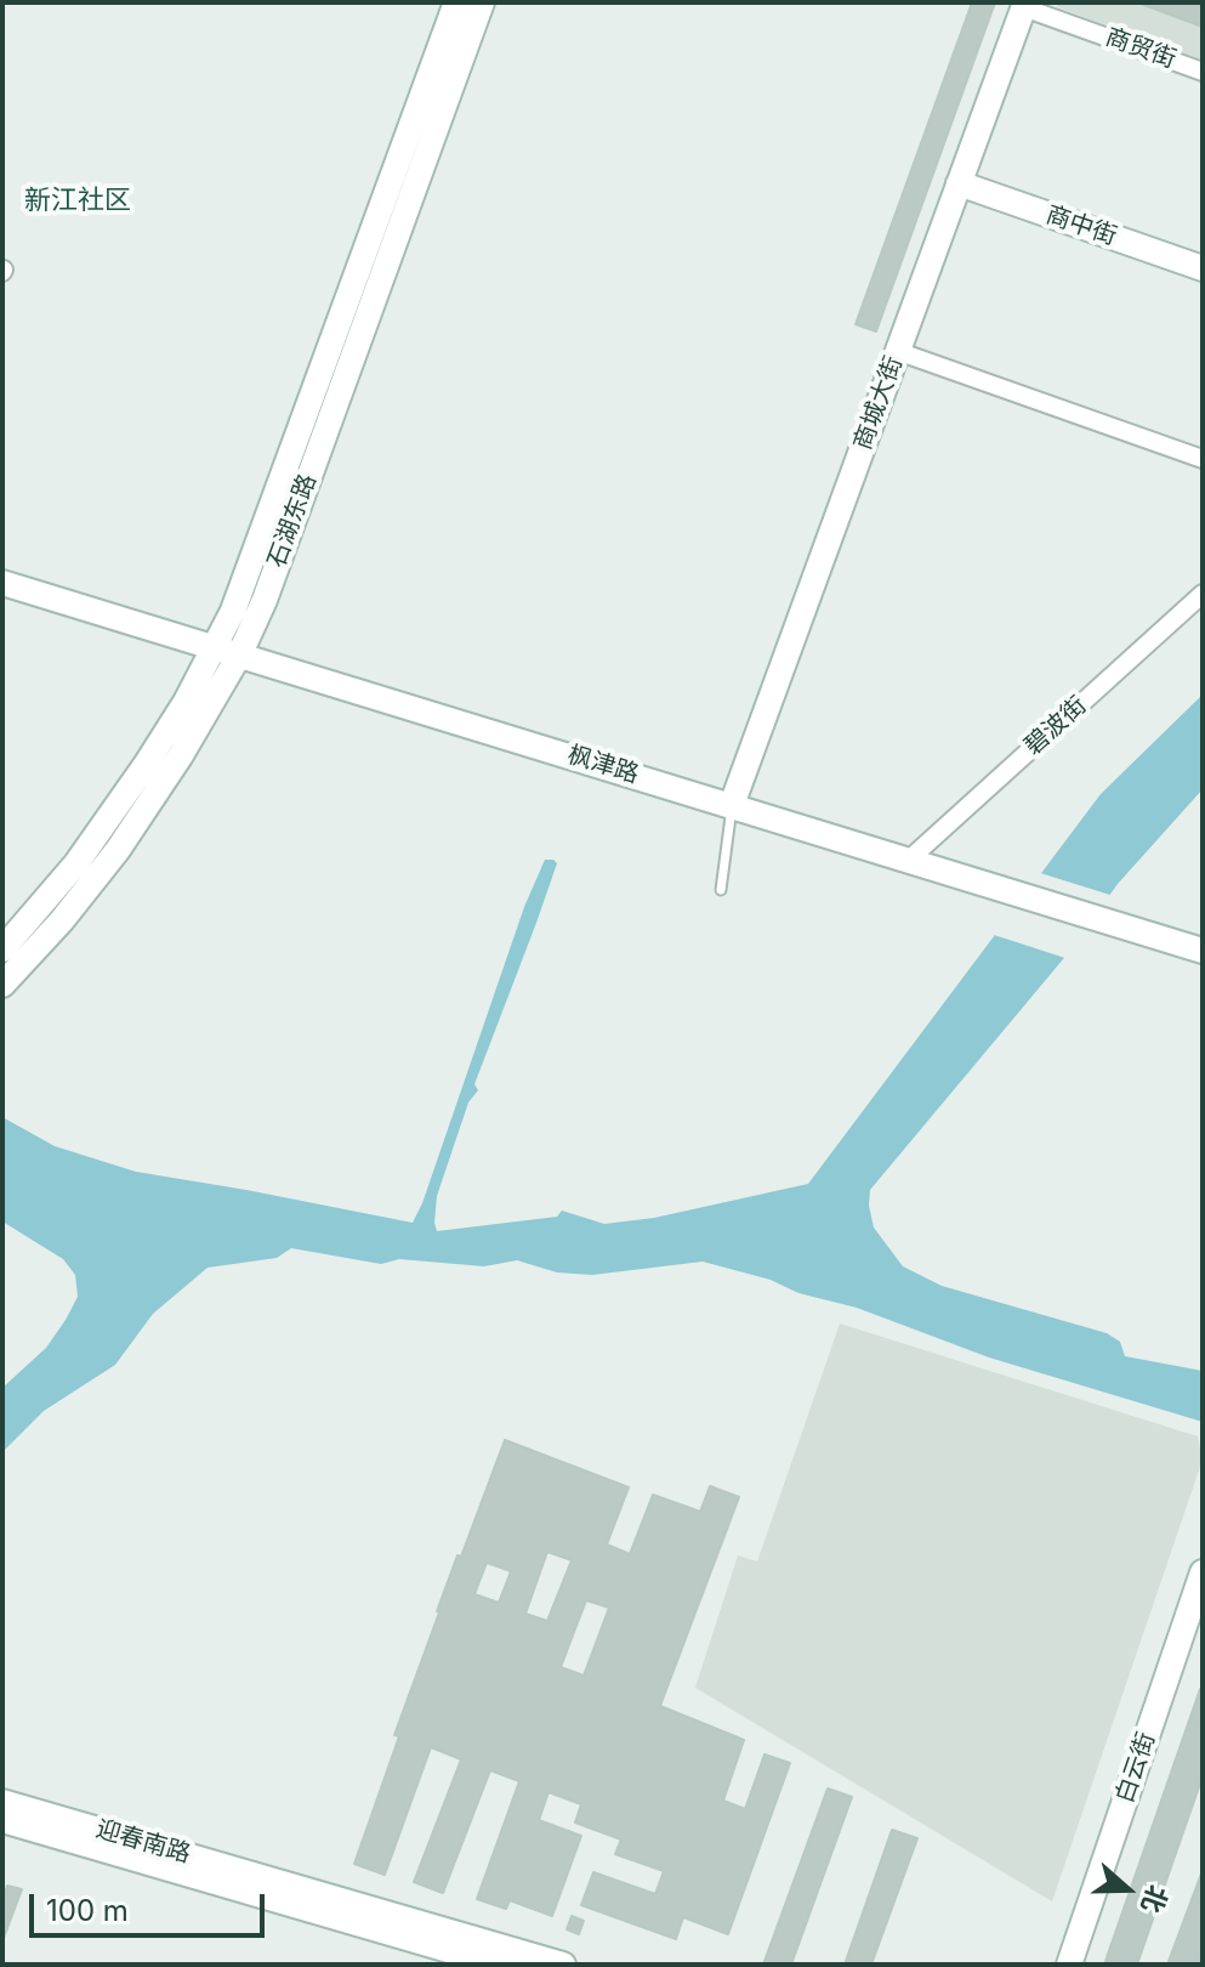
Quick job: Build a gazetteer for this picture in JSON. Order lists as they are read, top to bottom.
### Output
{
  "streets": {
    "main road": [
      "商中街",
      "商城大街",
      "石湖东路",
      "枫津路",
      "白云街",
      "迎春南路"
    ],
    "street": ["商贸街", "碧波街"]
  },
  "crossings": [
    ["商贸街", "商城大街"],
    ["商中街", "商城大街"],
    ["商城大街", "枫津路"],
    ["石湖东路", "枫津路"],
    ["碧波街", "枫津路"]
  ],
  "districts": ["新江社区"],
  "scale_bar": "100 m",
  "north": "right"
}
